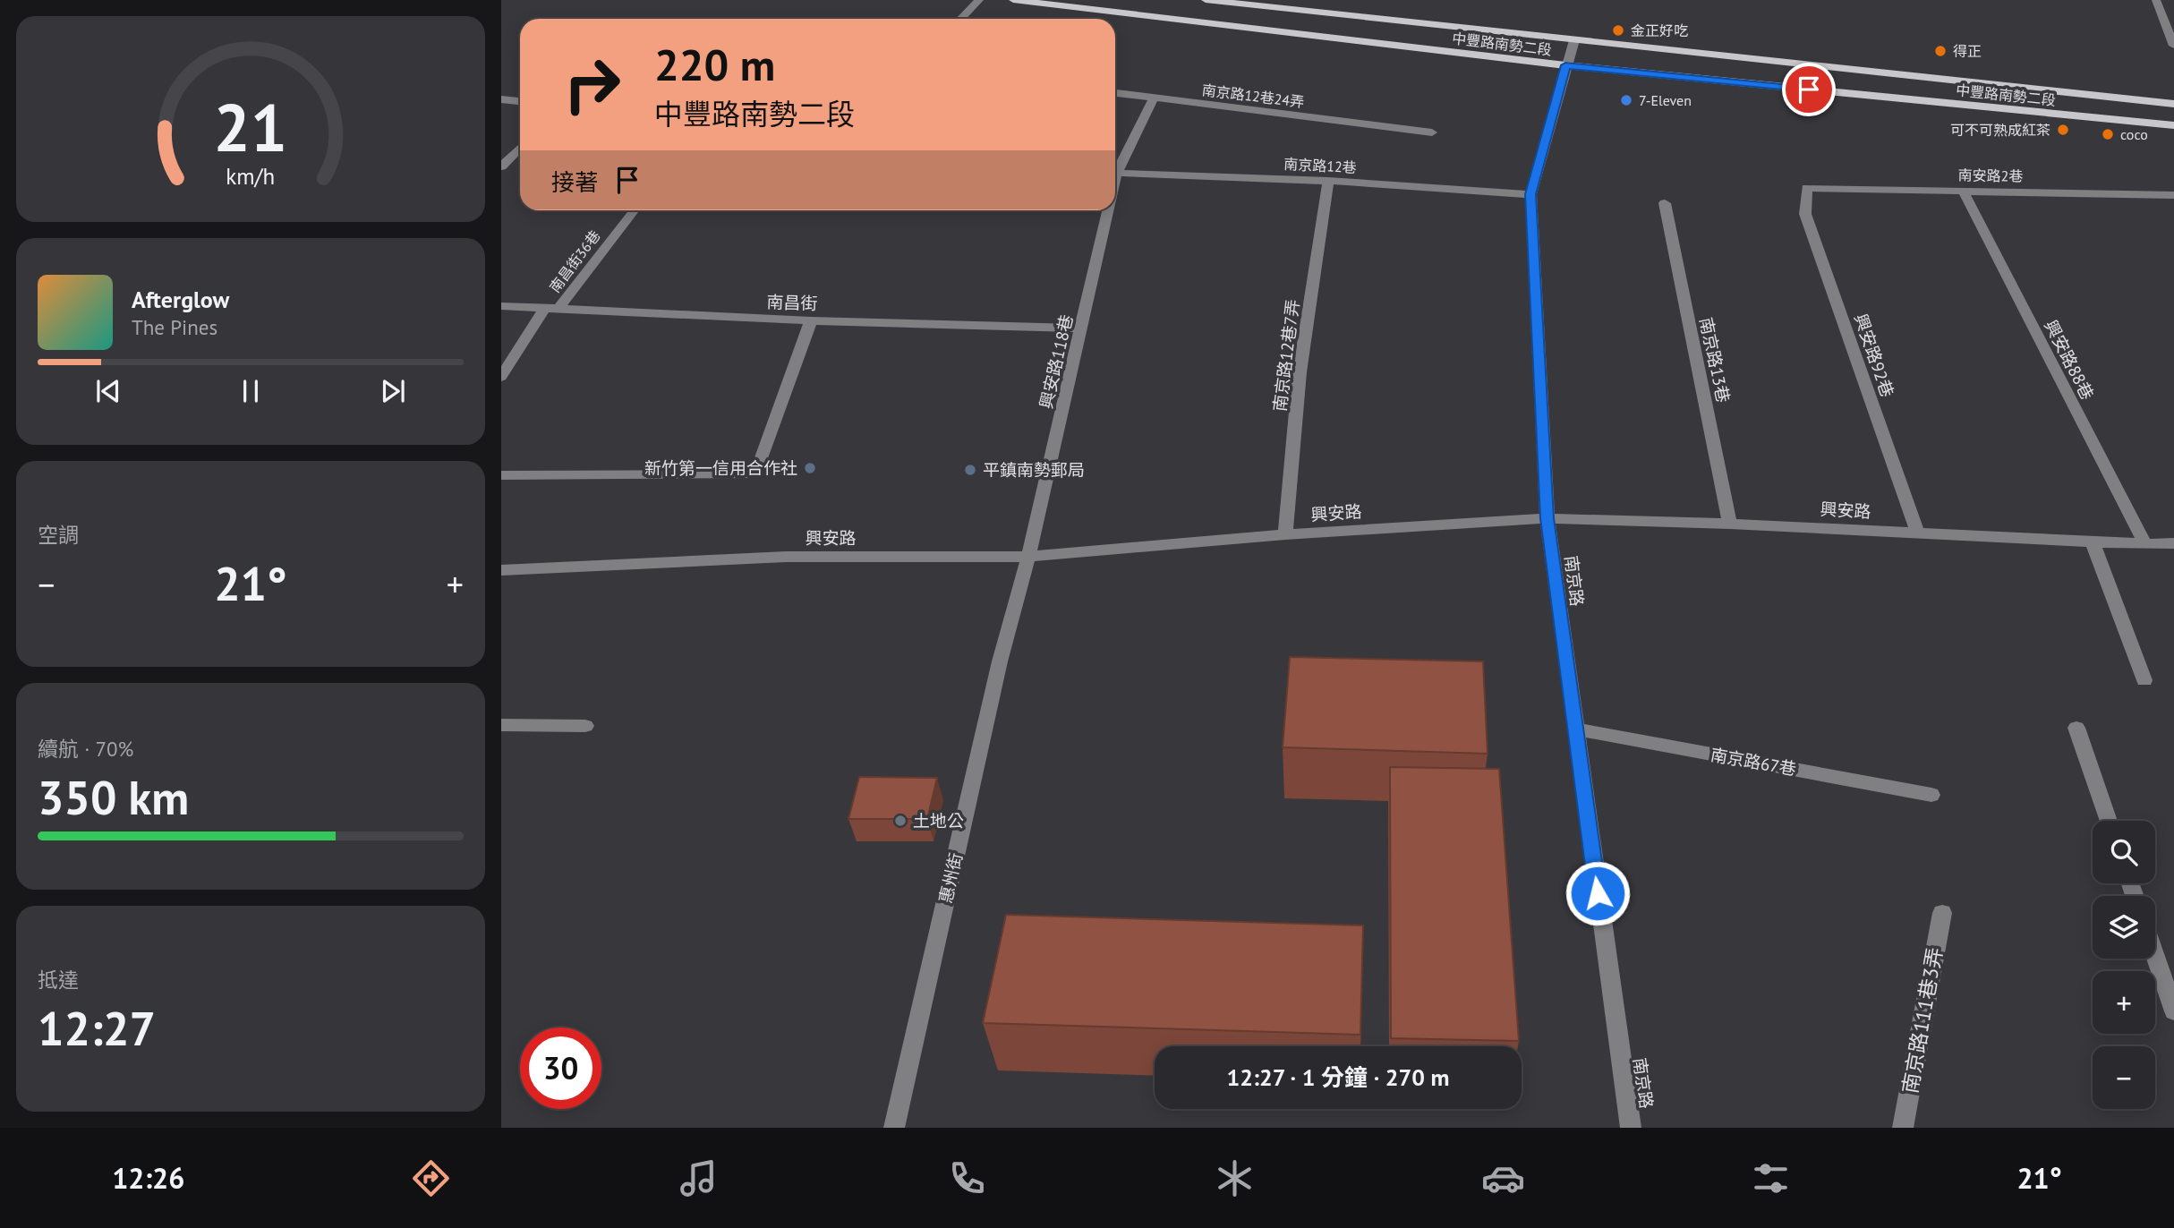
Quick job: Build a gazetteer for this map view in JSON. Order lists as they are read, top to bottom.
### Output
{
  "streets": {
    "main road": ["中豐路南勢二段"],
    "street": [
      "南京路12巷24弄",
      "南京路12巷",
      "南安路2巷",
      "南昌街36巷",
      "南昌街",
      "南京路12巷7弄",
      "興安路92巷",
      "南京路13巷",
      "興安路88巷",
      "興安路118巷",
      "興安路",
      "南京路",
      "南京路67巷",
      "惠州街",
      "南京路111巷3弄"
    ]
  },
  "crossings": [
    ["中豐路南勢二段", "南京路"],
    ["南京路12巷", "南京路12巷7弄"],
    ["南京路12巷", "南京路"],
    ["南安路2巷", "興安路92巷"],
    ["南安路2巷", "興安路88巷"],
    ["南昌街36巷", "南昌街"],
    ["南昌街", "興安路118巷"],
    ["南京路12巷7弄", "興安路"],
    ["興安路92巷", "興安路"],
    ["南京路13巷", "興安路"],
    ["興安路88巷", "興安路"],
    ["興安路118巷", "興安路"],
    ["興安路118巷", "惠州街"],
    ["興安路", "南京路"],
    ["興安路", "惠州街"],
    ["南京路", "南京路67巷"]
  ],
  "places": [
    "金正好吃",
    "得正",
    "7-Eleven",
    "可不可熟成紅茶",
    "coco",
    "新竹第一信用合作社",
    "平鎮南勢郵局",
    "土地公"
  ],
  "page": {
    "turn": ["220 m", "中豐路南勢二段"],
    "then": "接著",
    "song": ["Afterglow", "The Pines"],
    "tile": [
      "空調",
      ["續航 · 70%", "350 km"],
      ["抵達", "12:27"]
    ],
    "heat": ["−", "21°", "+"],
    "map_buttons": ["+", "−"],
    "limit": "30",
    "trip": "12:27 · 1 分鐘 · 270 m",
    "tabs": ["12:26", "21°"],
    "gauge": ["21", "km/h"]
  }
}
